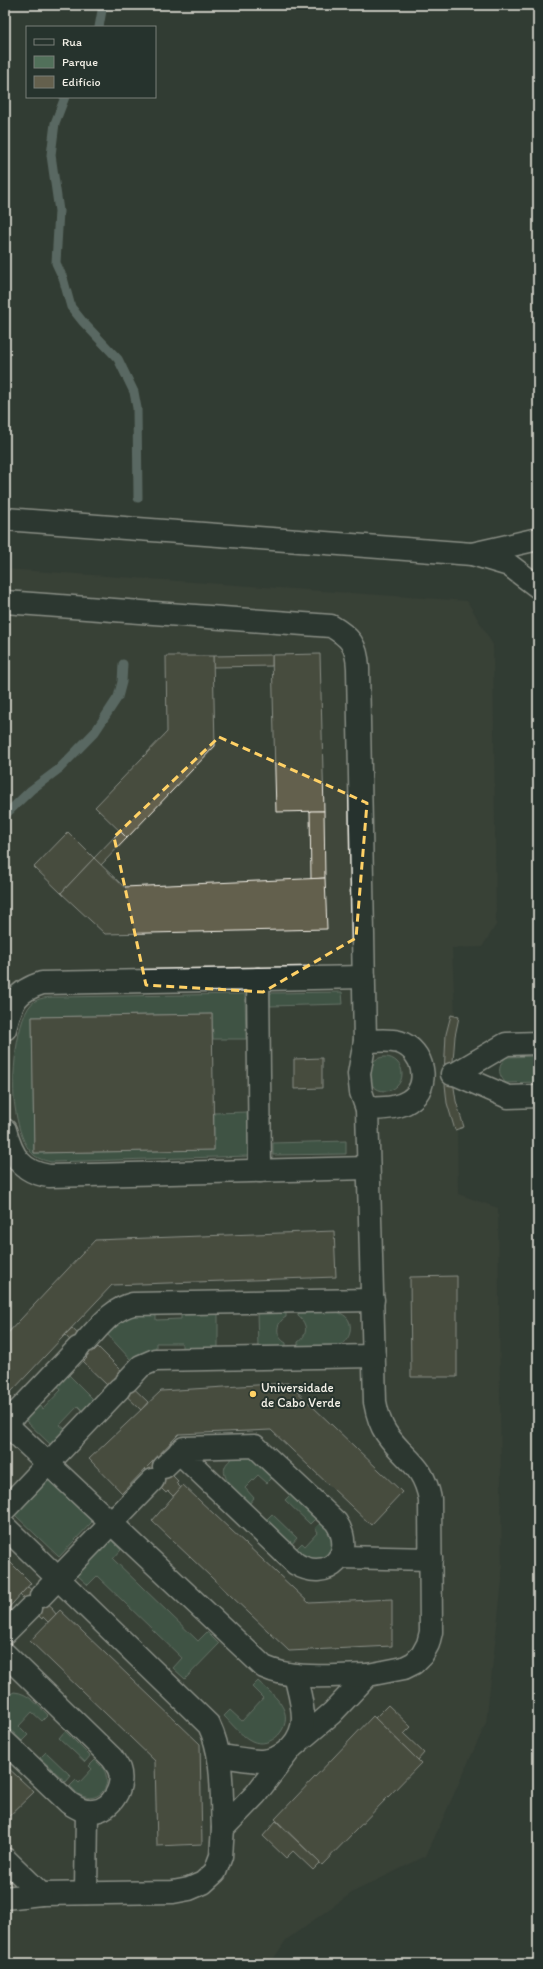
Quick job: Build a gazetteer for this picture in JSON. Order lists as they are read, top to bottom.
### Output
{
  "places": ["Universidade de Cabo Verde"],
  "legend": ["Rua", "Parque", "Edifício"]
}
